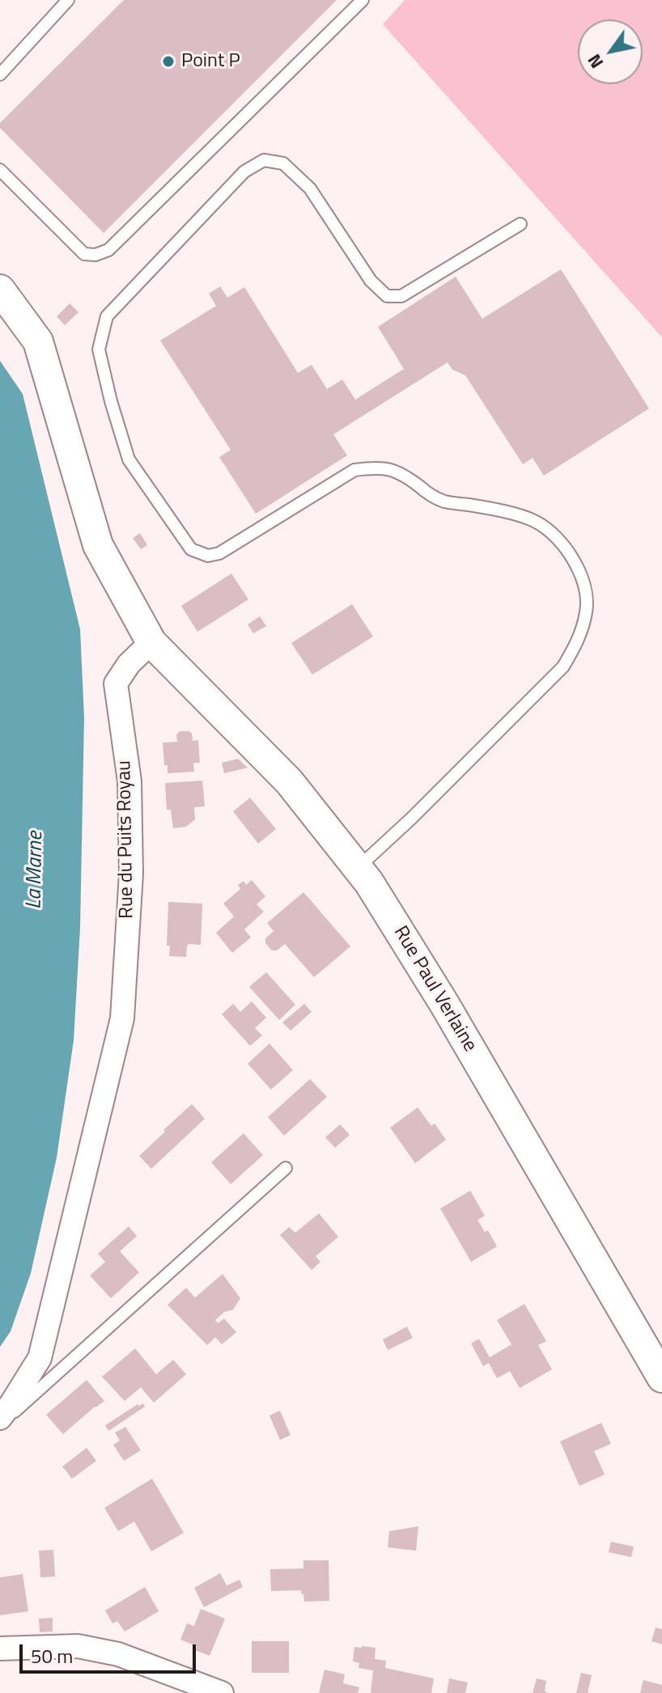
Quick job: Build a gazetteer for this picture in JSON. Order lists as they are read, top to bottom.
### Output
{
  "streets": {
    "street": ["Rue du Puits Royau", "Rue Paul Verlaine"]
  },
  "crossings": [
    ["Rue du Puits Royau", "Rue Paul Verlaine"]
  ],
  "water": ["La Marne"],
  "places": ["Point P"],
  "scale_bar": "50 m",
  "north": "bottom left"
}
